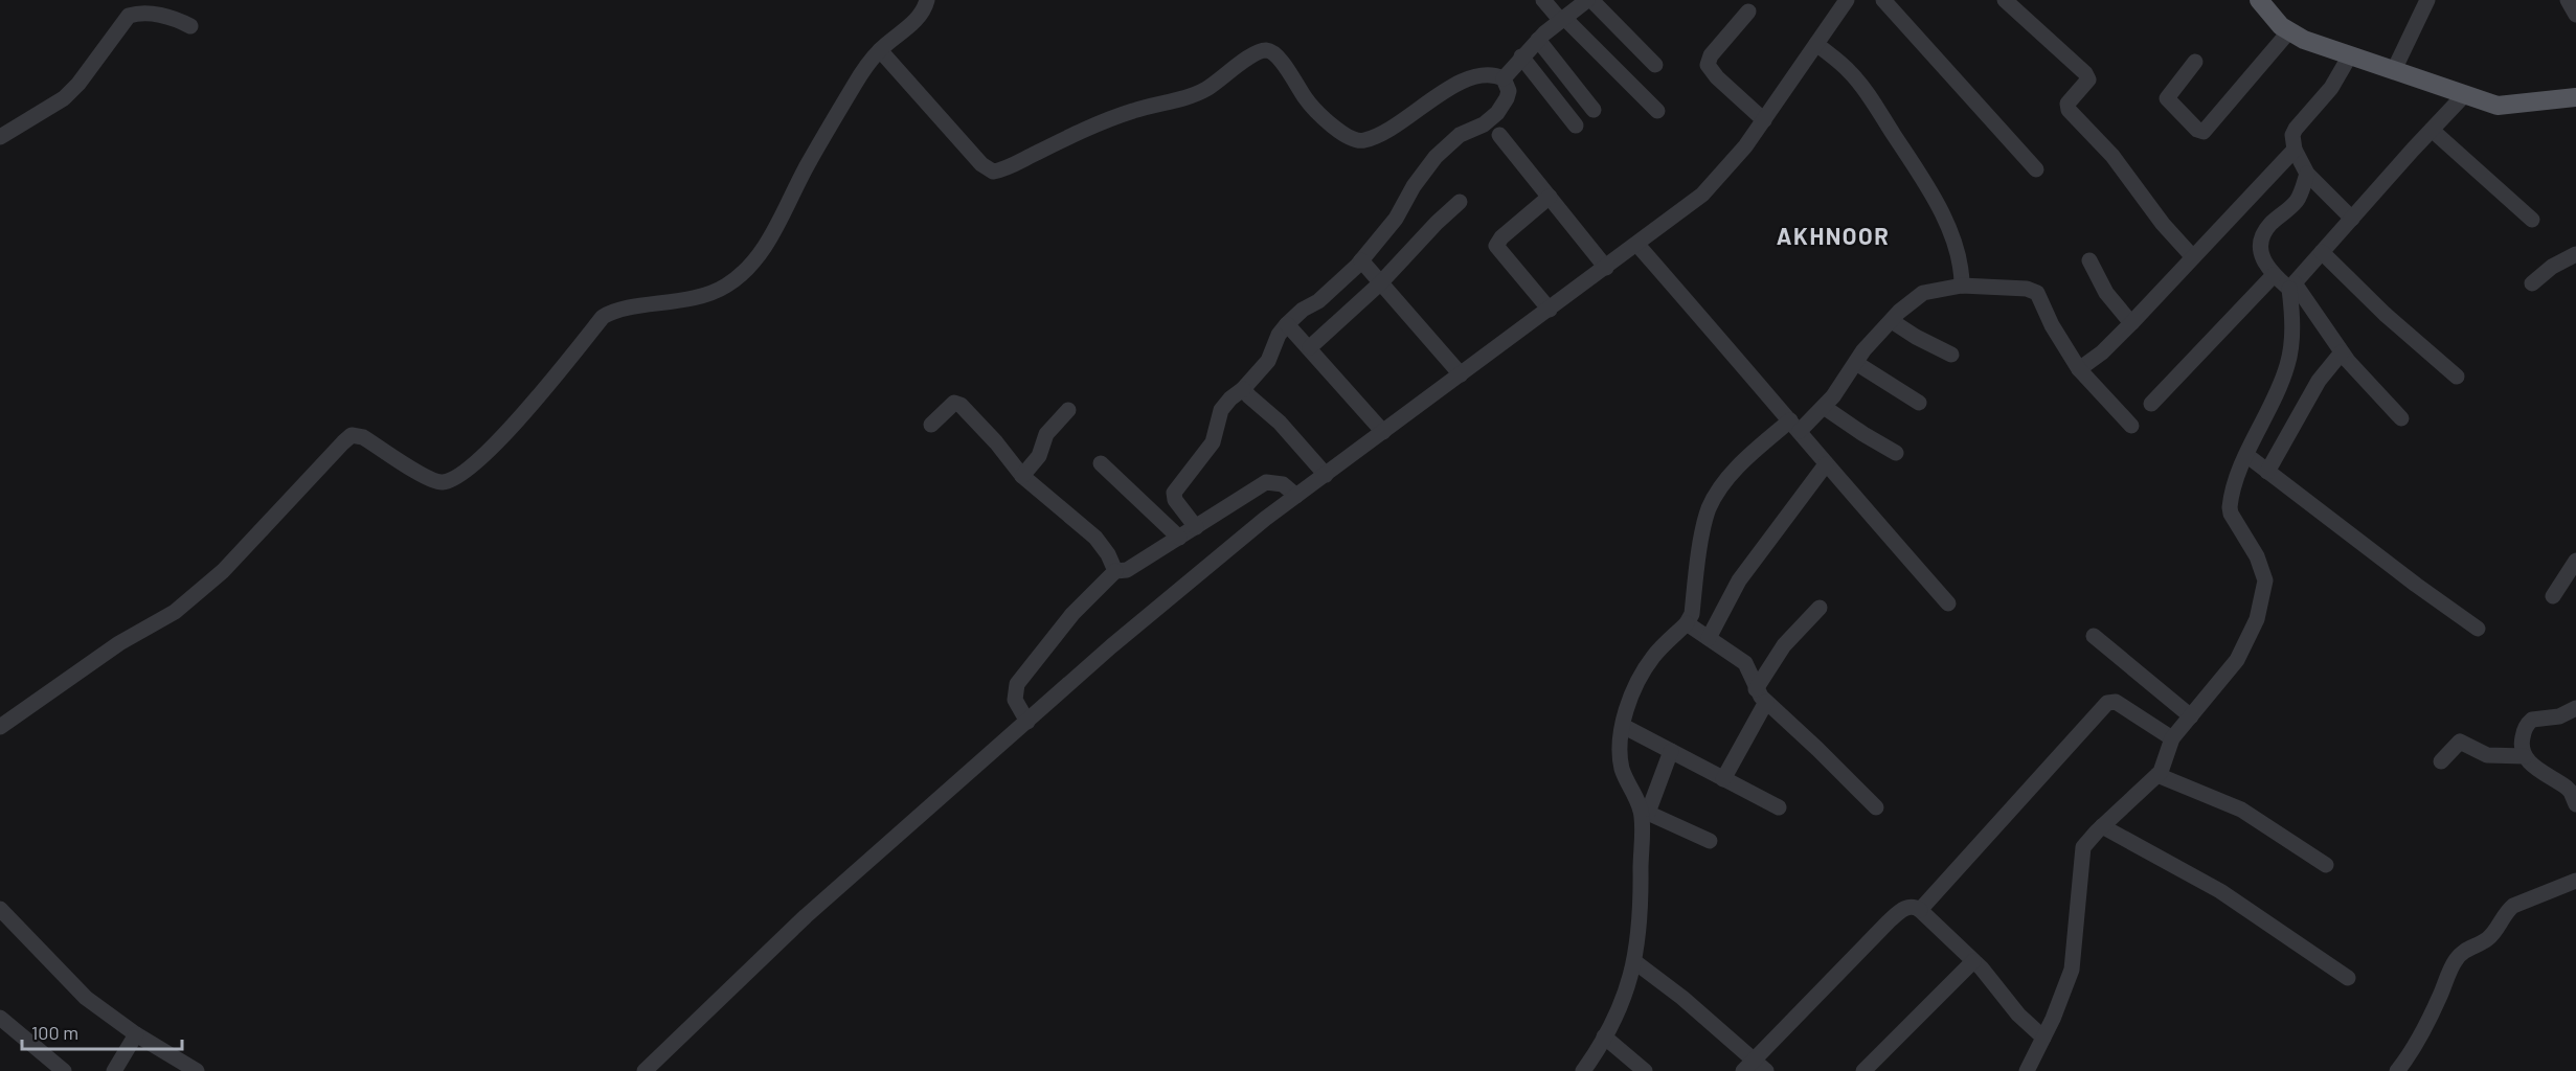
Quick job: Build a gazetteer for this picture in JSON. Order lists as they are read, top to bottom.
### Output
{
  "districts": ["AKHNOOR"],
  "scale_bar": "100 m"
}
